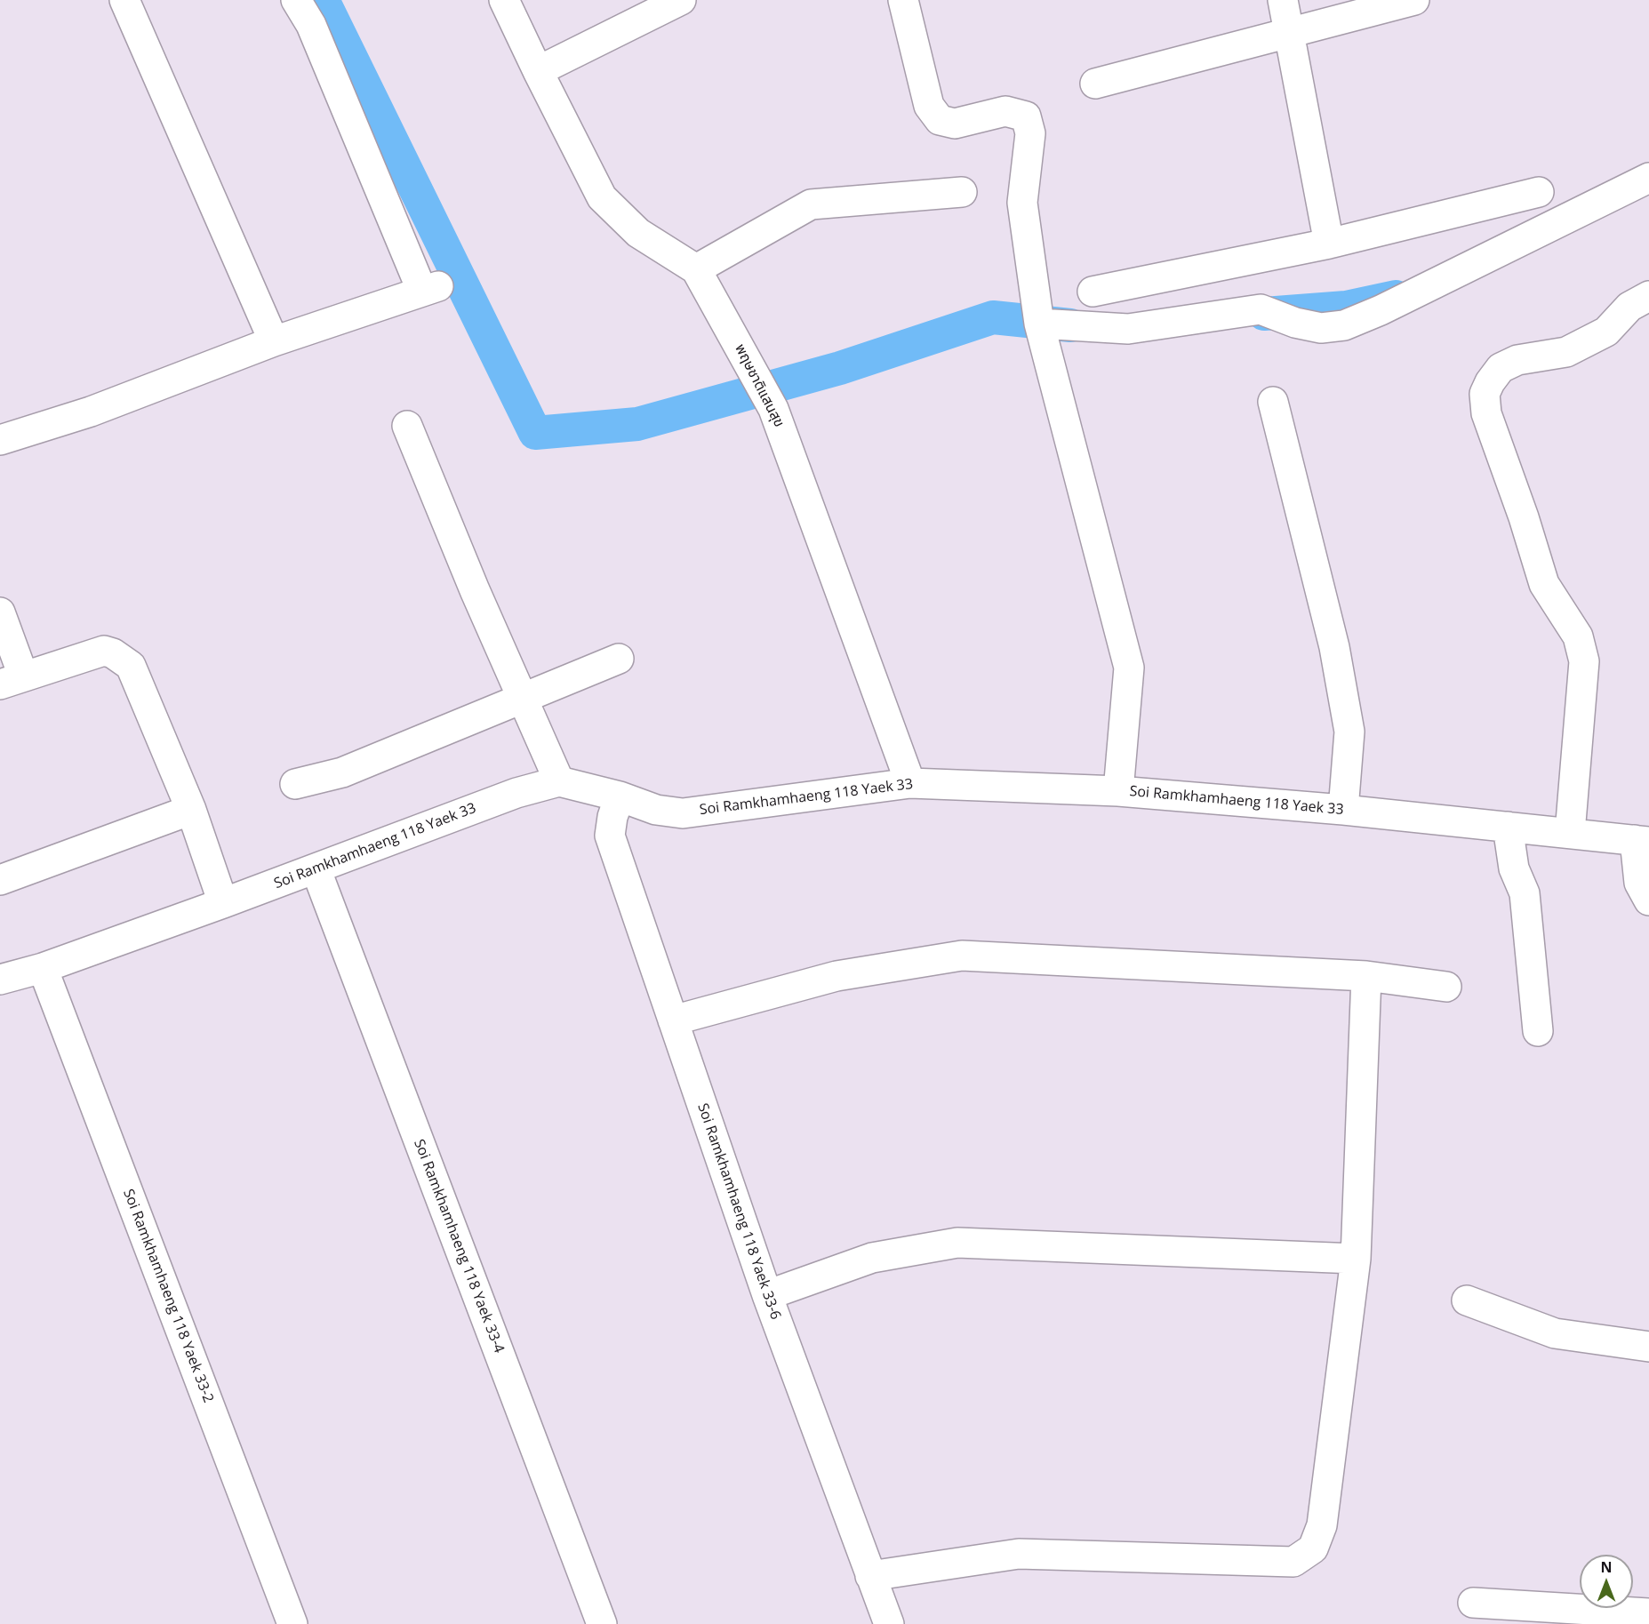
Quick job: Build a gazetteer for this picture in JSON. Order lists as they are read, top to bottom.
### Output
{
  "streets": {
    "street": [
      "พฤษชาติแสนสุข",
      "Soi Ramkhamhaeng 118 Yaek 33",
      "Soi Ramkhamhaeng 118 Yaek 33-6",
      "Soi Ramkhamhaeng 118 Yaek 33-4",
      "Soi Ramkhamhaeng 118 Yaek 33-2"
    ]
  },
  "crossings": [
    ["พฤษชาติแสนสุข", "Soi Ramkhamhaeng 118 Yaek 33"],
    ["Soi Ramkhamhaeng 118 Yaek 33", "Soi Ramkhamhaeng 118 Yaek 33-6"],
    ["Soi Ramkhamhaeng 118 Yaek 33", "Soi Ramkhamhaeng 118 Yaek 33-4"],
    ["Soi Ramkhamhaeng 118 Yaek 33", "Soi Ramkhamhaeng 118 Yaek 33-2"]
  ],
  "north": "top"
}
